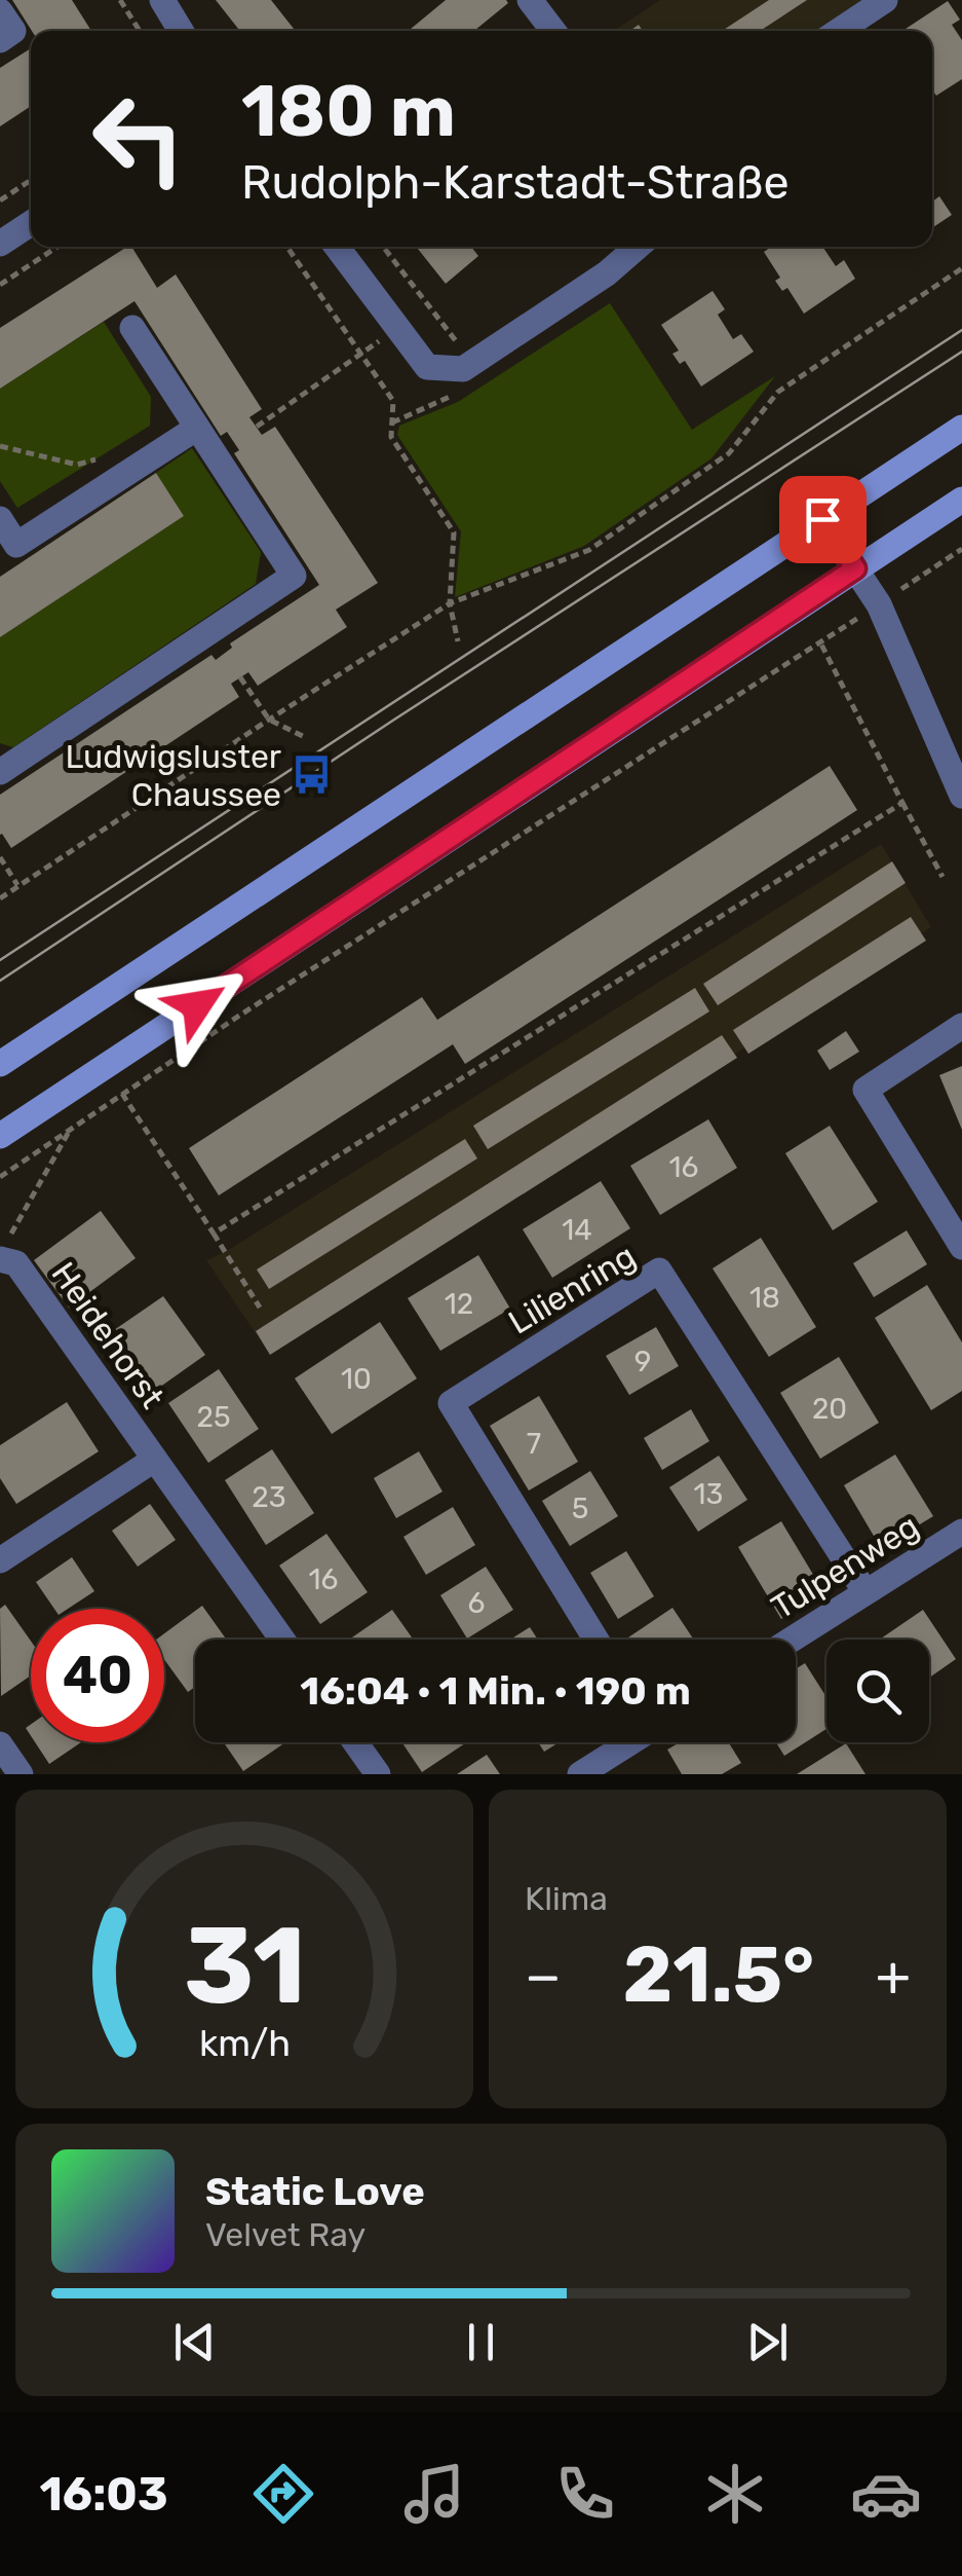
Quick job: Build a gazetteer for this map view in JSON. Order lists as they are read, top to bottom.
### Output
{
  "streets": {
    "street": ["Lilienring", "Heidehorst", "Tulpenweg"]
  },
  "crossings": [
    ["Lilienring", "Tulpenweg"]
  ],
  "places": {
    "bus stop": ["Ludwigsluster Chaussee"]
  },
  "house_numbers": [
    "16",
    "14",
    "18",
    "12",
    "9",
    "10",
    "20",
    "25",
    "7",
    "13",
    "23",
    "5",
    "16",
    "6"
  ],
  "page": {
    "turn": ["180 m", "Rudolph-Karstadt-Straße"],
    "limit": "40",
    "trip": "16:04 · 1 Min. · 190 m",
    "tile": "Klima",
    "heat": ["−", "21.5°", "+"],
    "song": ["Static Love", "Velvet Ray"],
    "tabs": "16:03",
    "gauge": ["31", "km/h"]
  }
}
